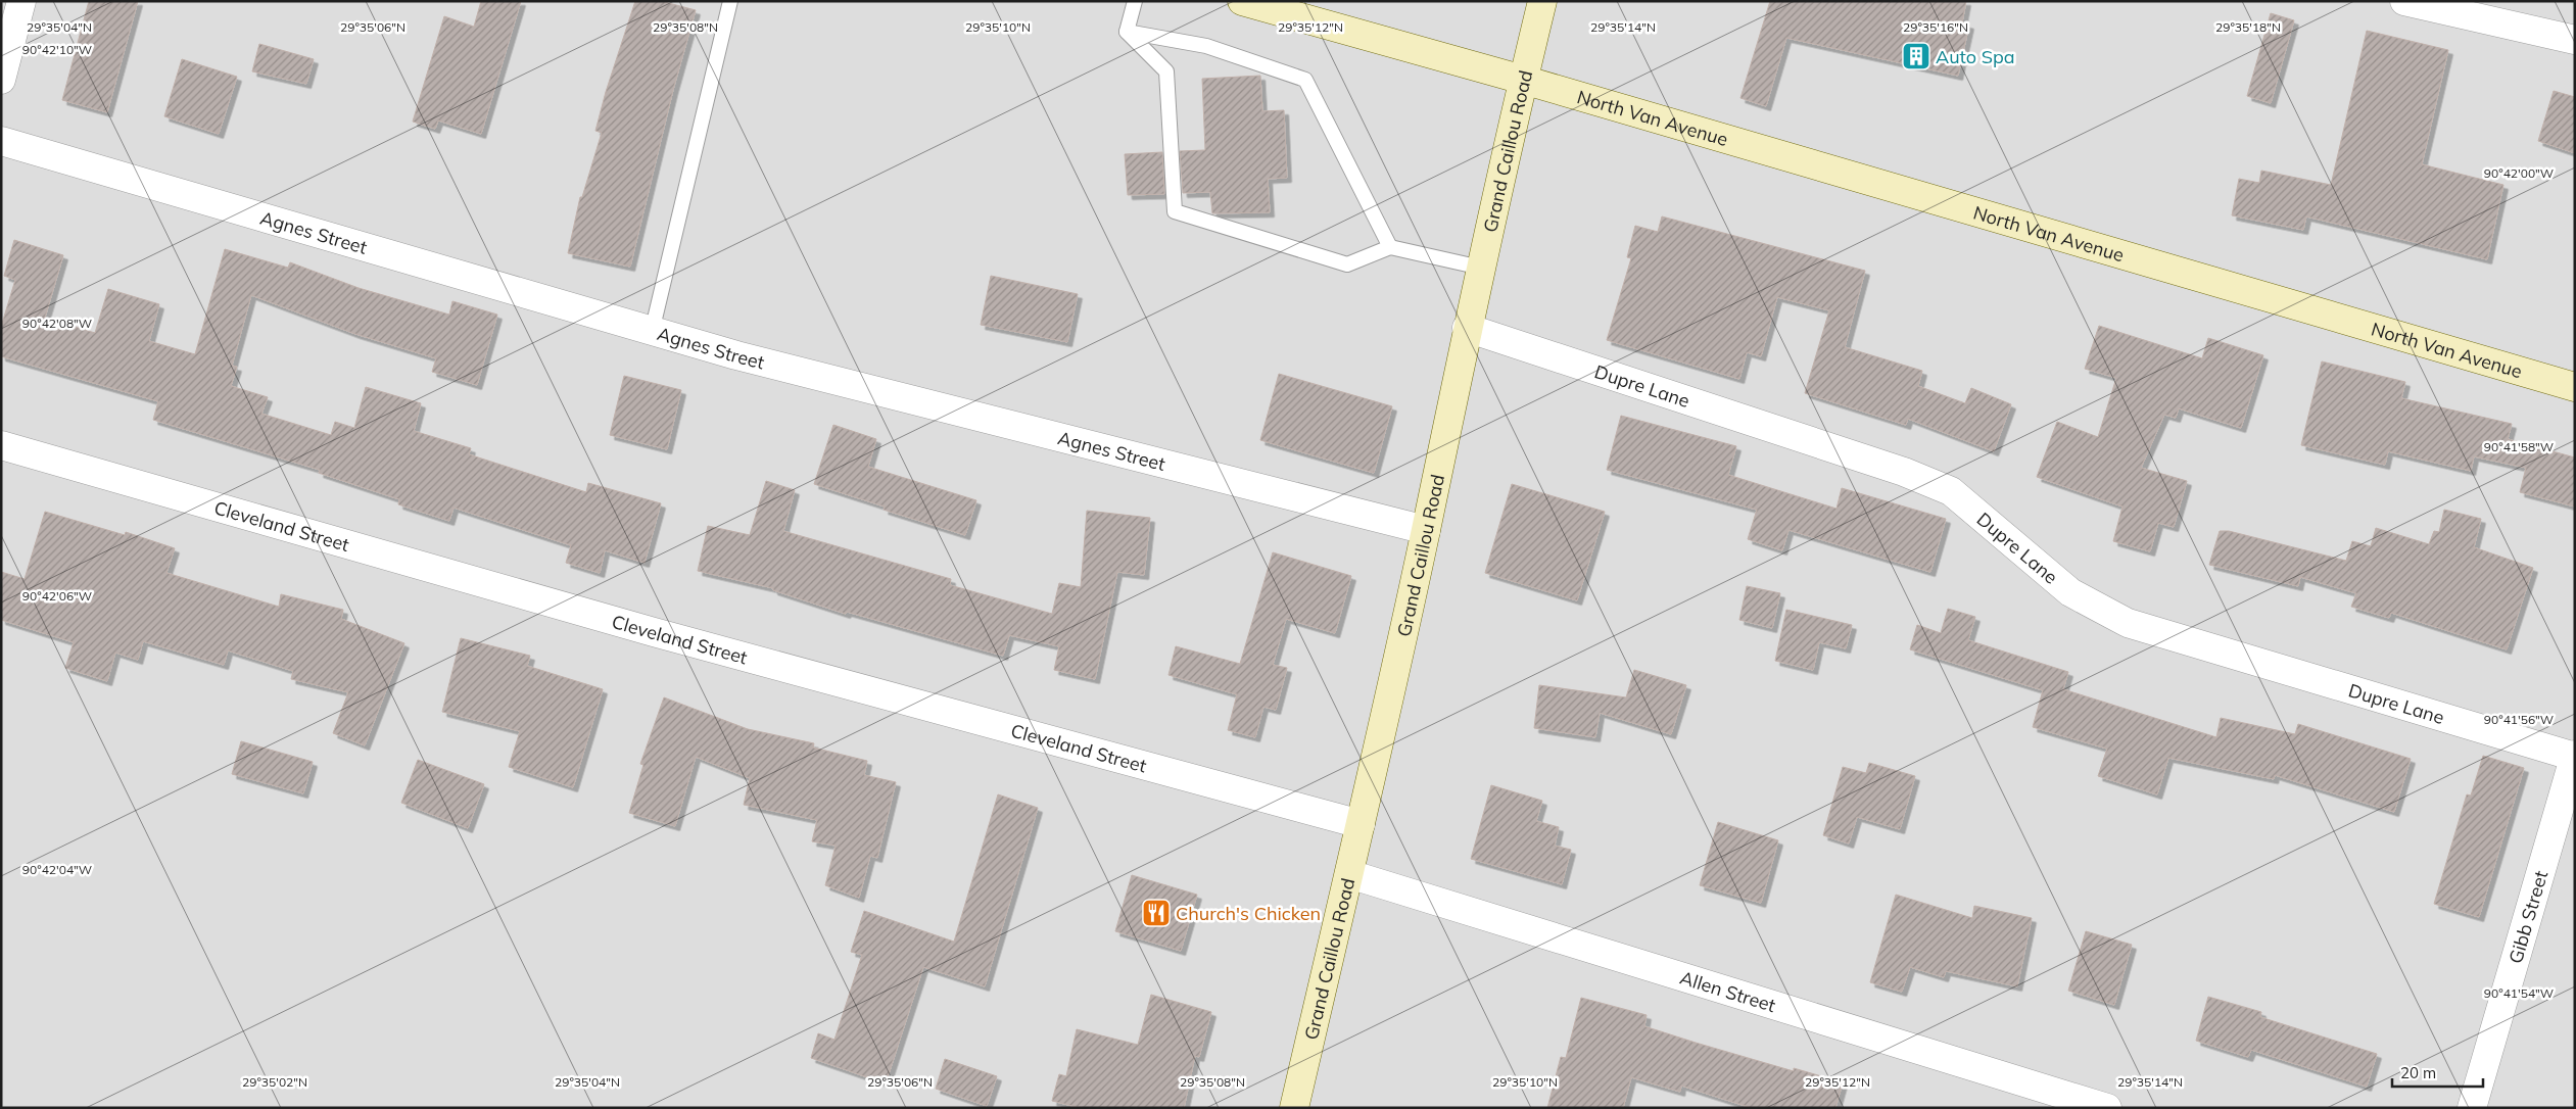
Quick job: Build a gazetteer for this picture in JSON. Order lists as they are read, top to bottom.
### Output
{
  "streets": {
    "main road": ["North Van Avenue", "Grand Caillou Road"],
    "street": [
      "Agnes Street",
      "Dupre Lane",
      "Cleveland Street",
      "Gibb Street",
      "Allen Street"
    ]
  },
  "crossings": [
    ["North Van Avenue", "Grand Caillou Road"],
    ["Grand Caillou Road", "Agnes Street"],
    ["Grand Caillou Road", "Dupre Lane"],
    ["Grand Caillou Road", "Cleveland Street"],
    ["Grand Caillou Road", "Allen Street"],
    ["Dupre Lane", "Gibb Street"]
  ],
  "places": {
    "building": ["Auto Spa"],
    "restaurant": ["Church's Chicken"]
  },
  "scale_bar": "20 m",
  "coordinates": [
    "29°35'04\"N",
    "29°35'06\"N",
    "29°35'08\"N",
    "29°35'10\"N",
    "29°35'12\"N",
    "29°35'14\"N",
    "29°35'16\"N",
    "29°35'18\"N",
    "90°42'10\"W",
    "90°42'00\"W",
    "90°42'08\"W",
    "90°41'58\"W",
    "90°42'06\"W",
    "90°41'56\"W",
    "90°42'04\"W",
    "90°41'54\"W",
    "29°35'02\"N"
  ]
}
